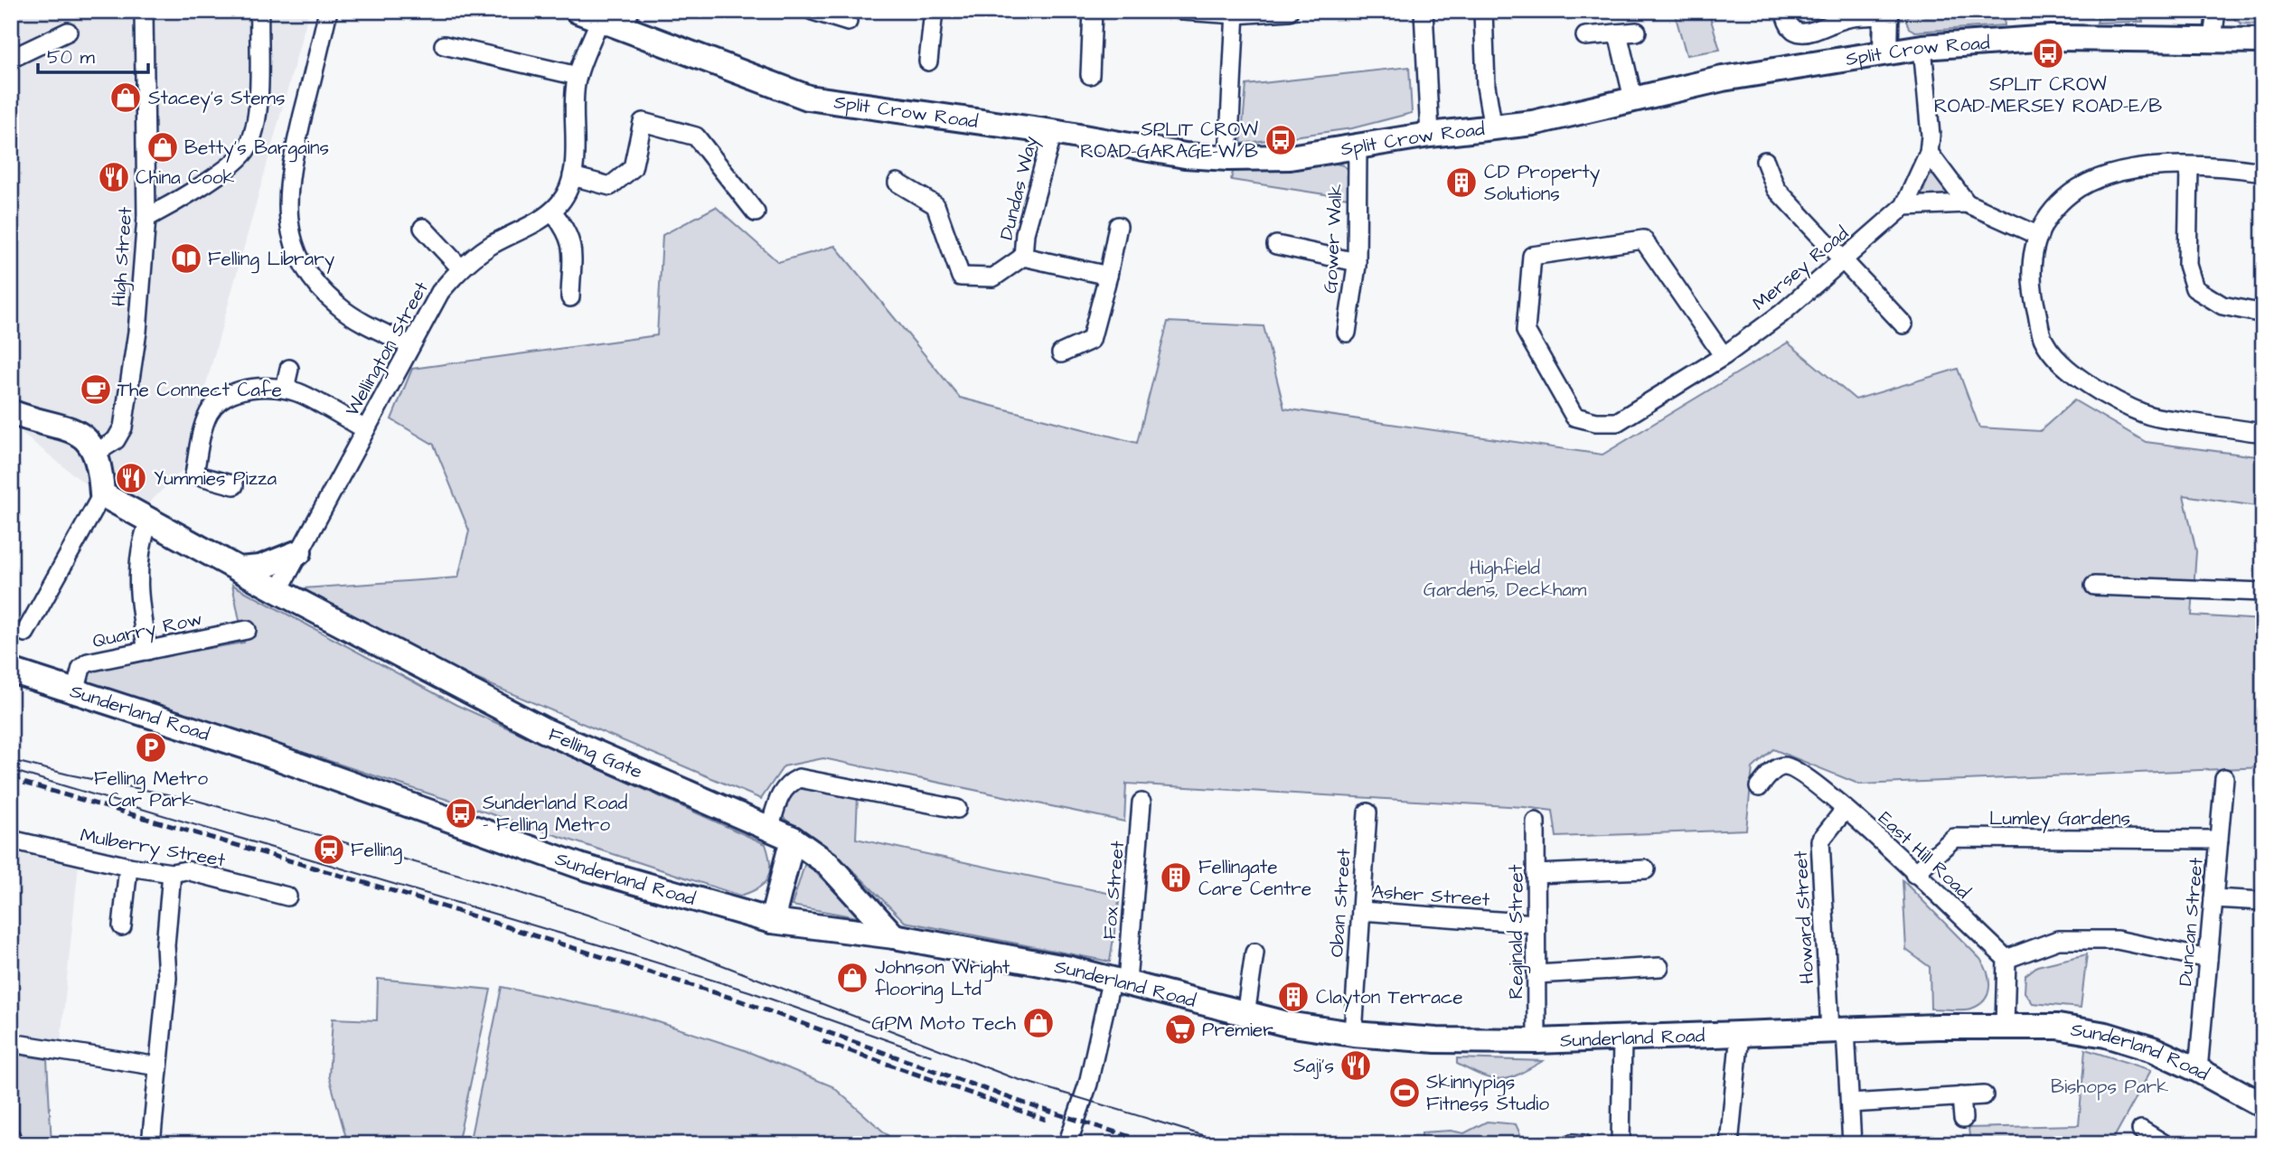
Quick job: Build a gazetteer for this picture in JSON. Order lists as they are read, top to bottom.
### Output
{
  "streets": {
    "street": [
      "Split Crow Road",
      "Dundas Way",
      "Gower Walk",
      "High Street",
      "Mersey Road",
      "Wellington Street",
      "Quarry Row",
      "Sunderland Road",
      "Felling Gate",
      "Lumley Gardens",
      "Mulberry Street",
      "East Hill Road",
      "Fox Street",
      "Asher Street",
      "Oban Street",
      "Howard Street",
      "Duncan Street",
      "Reginald Street"
    ]
  },
  "crossings": [
    ["Split Crow Road", "Dundas Way"],
    ["Split Crow Road", "Gower Walk"],
    ["Split Crow Road", "Mersey Road"],
    ["Split Crow Road", "Wellington Street"],
    ["Wellington Street", "Felling Gate"],
    ["Quarry Row", "Sunderland Road"],
    ["Sunderland Road", "Felling Gate"],
    ["Sunderland Road", "Fox Street"],
    ["Sunderland Road", "Oban Street"],
    ["Sunderland Road", "Howard Street"],
    ["Sunderland Road", "Duncan Street"],
    ["Sunderland Road", "Reginald Street"],
    ["Lumley Gardens", "East Hill Road"],
    ["Lumley Gardens", "Duncan Street"],
    ["East Hill Road", "Howard Street"],
    ["Asher Street", "Oban Street"],
    ["Asher Street", "Reginald Street"]
  ],
  "parks": ["Highfield Gardens, Deckham", "Bishops Park"],
  "places": {
    "bus stop": ["SPLIT CROW ROAD-MERSEY ROAD-E/B", "SPLIT CROW ROAD-GARAGE-W/B", "Sunderland Road - Felling Metro"],
    "shop": [
      "Stacey's Stems",
      "Betty's Bargains",
      "Johnson Wright flooring Ltd",
      "GPM Moto Tech"
    ],
    "restaurant": ["China Cook", "Yummies Pizza", "Saji’s"],
    "building": ["CD Property Solutions", "Fellingate Care Centre", "Clayton Terrace"],
    "library": ["Felling Library"],
    "cafe": ["The Connect Cafe"],
    "parking": ["Felling Metro Car Park"],
    "station": ["Felling"],
    "supermarket": ["Premier"],
    "sports": ["Skinnypigs Fitness Studio"]
  },
  "scale_bar": "50 m"
}
